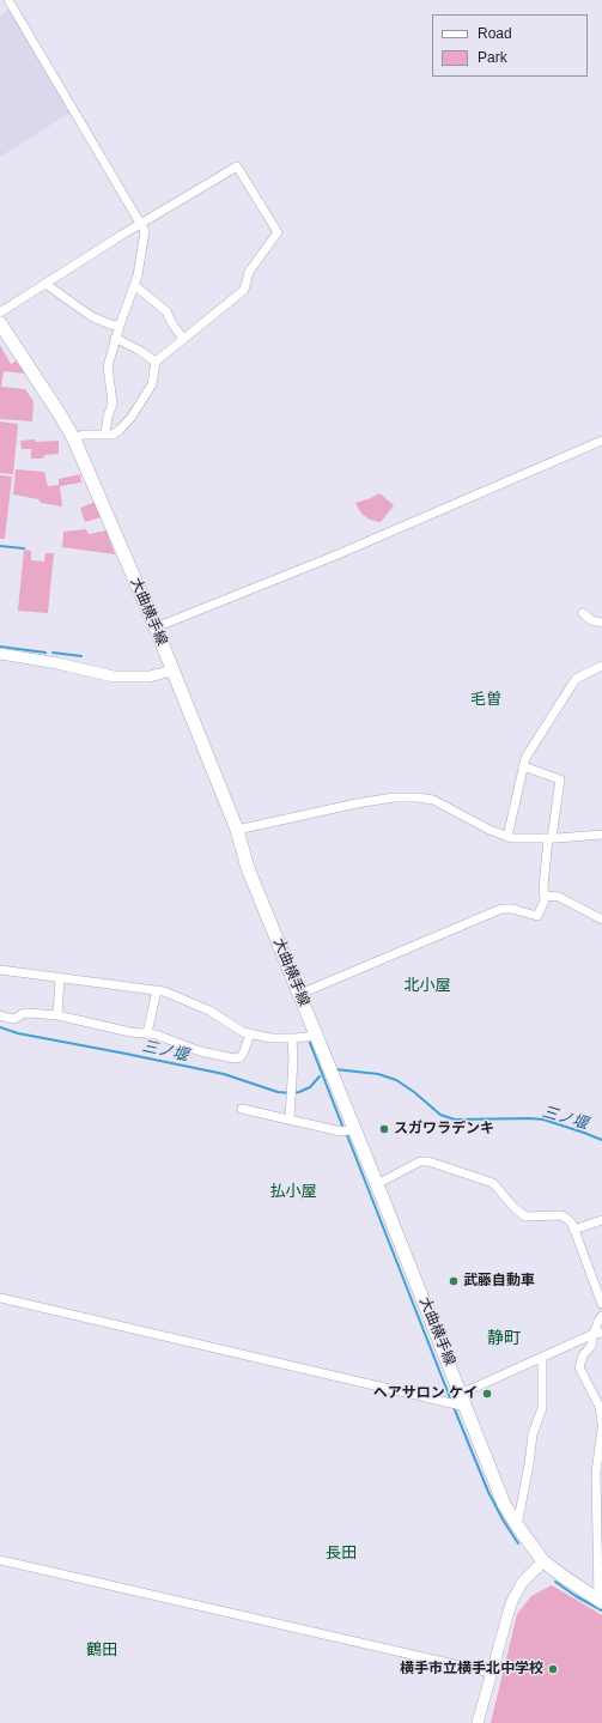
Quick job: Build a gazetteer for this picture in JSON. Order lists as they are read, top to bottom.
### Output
{
  "streets": {
    "main road": ["大曲横手線"]
  },
  "districts": [
    "毛曽",
    "北小屋",
    "払小屋",
    "静町",
    "長田",
    "鶴田"
  ],
  "water": ["三ノ堰"],
  "places": [
    "スガワラデンキ",
    "武藤自動車",
    "ヘアサロン ケイ",
    "横手市立横手北中学校"
  ],
  "legend": ["Road", "Park"]
}
